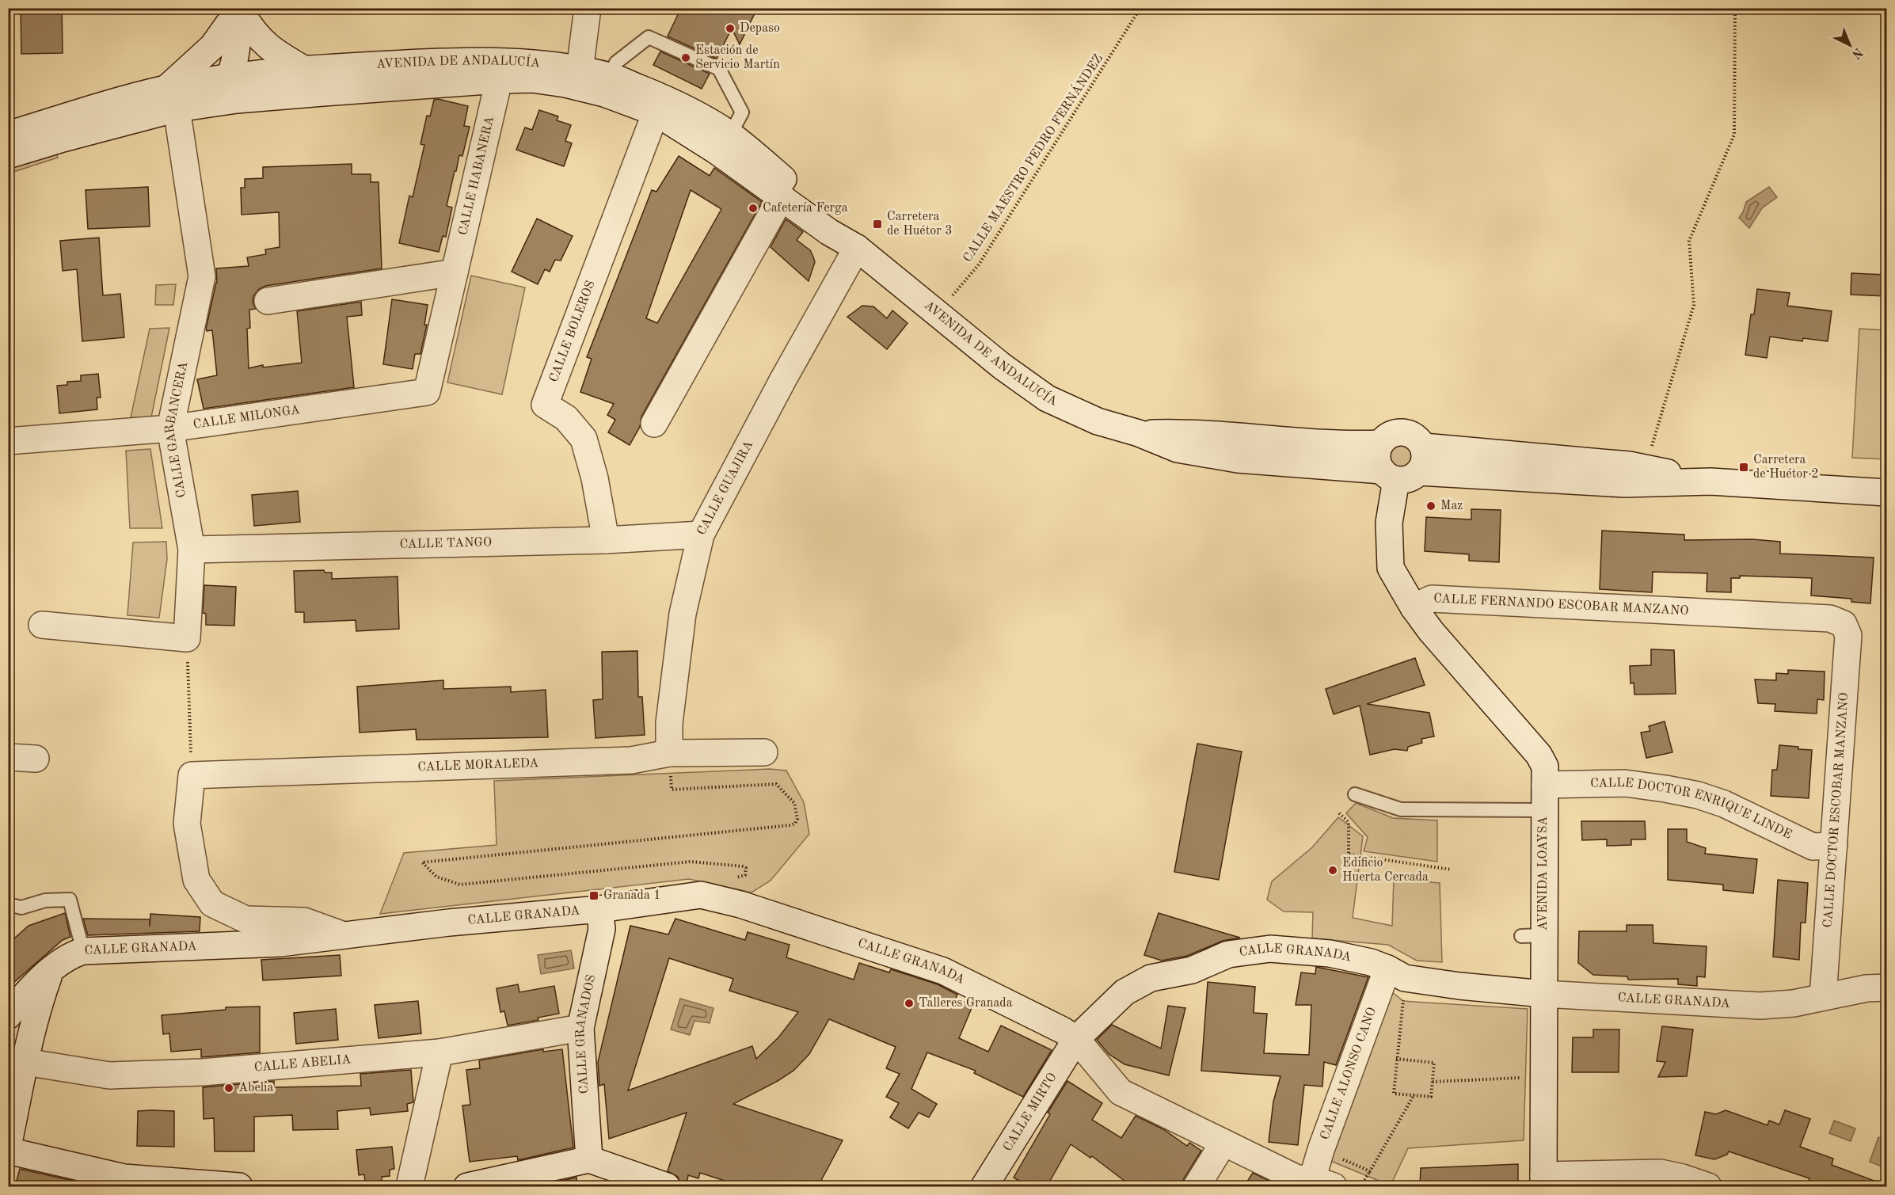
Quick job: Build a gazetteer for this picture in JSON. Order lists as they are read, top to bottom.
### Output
{
  "streets": {
    "street": [
      "AVENIDA DE ANDALUCÍA",
      "CALLE HABANERA",
      "CALLE BOLEROS",
      "CALLE MILONGA",
      "CALLE GARBANCERA",
      "CALLE GUAJIRA",
      "CALLE TANGO",
      "CALLE FERNANDO ESCOBAR MANZANO",
      "CALLE MORALEDA",
      "CALLE DOCTOR ESCOBAR MANZANO",
      "CALLE DOCTOR ENRIQUE LINDE",
      "AVENIDA LOAYSA",
      "CALLE GRANADA",
      "CALLE GRANADOS",
      "CALLE ABELIA",
      "CALLE ALONSO CANO",
      "CALLE MIRTO"
    ],
    "path": ["CALLE MAESTRO PEDRO FERNÁNDEZ"]
  },
  "crossings": [
    ["AVENIDA DE ANDALUCÍA", "CALLE MAESTRO PEDRO FERNÁNDEZ"],
    ["AVENIDA DE ANDALUCÍA", "CALLE HABANERA"],
    ["AVENIDA DE ANDALUCÍA", "CALLE BOLEROS"],
    ["AVENIDA DE ANDALUCÍA", "CALLE GARBANCERA"],
    ["AVENIDA DE ANDALUCÍA", "CALLE GUAJIRA"],
    ["CALLE HABANERA", "CALLE MILONGA"],
    ["CALLE BOLEROS", "CALLE TANGO"],
    ["CALLE MILONGA", "CALLE GARBANCERA"],
    ["CALLE GARBANCERA", "CALLE TANGO"],
    ["CALLE GUAJIRA", "CALLE TANGO"],
    ["CALLE GUAJIRA", "CALLE MORALEDA"],
    ["CALLE FERNANDO ESCOBAR MANZANO", "CALLE DOCTOR ESCOBAR MANZANO"],
    ["CALLE FERNANDO ESCOBAR MANZANO", "AVENIDA LOAYSA"],
    ["CALLE DOCTOR ESCOBAR MANZANO", "CALLE DOCTOR ENRIQUE LINDE"],
    ["CALLE DOCTOR ESCOBAR MANZANO", "CALLE GRANADA"],
    ["CALLE DOCTOR ENRIQUE LINDE", "AVENIDA LOAYSA"],
    ["AVENIDA LOAYSA", "CALLE GRANADA"],
    ["CALLE GRANADA", "CALLE GRANADOS"],
    ["CALLE GRANADA", "CALLE ALONSO CANO"],
    ["CALLE GRANADA", "CALLE MIRTO"],
    ["CALLE GRANADOS", "CALLE ABELIA"]
  ],
  "places": {
    "other": [
      "Depaso",
      "Estación de Servicio Martín",
      "Cafetería Ferga",
      "Maz",
      "Edificio Huerta Cercada",
      "Talleres Granada",
      "Abelia"
    ],
    "transit": ["Carretera de Huétor 3", "Carretera de Huétor 2", "Granada 1"]
  },
  "north": "bottom right"
}
